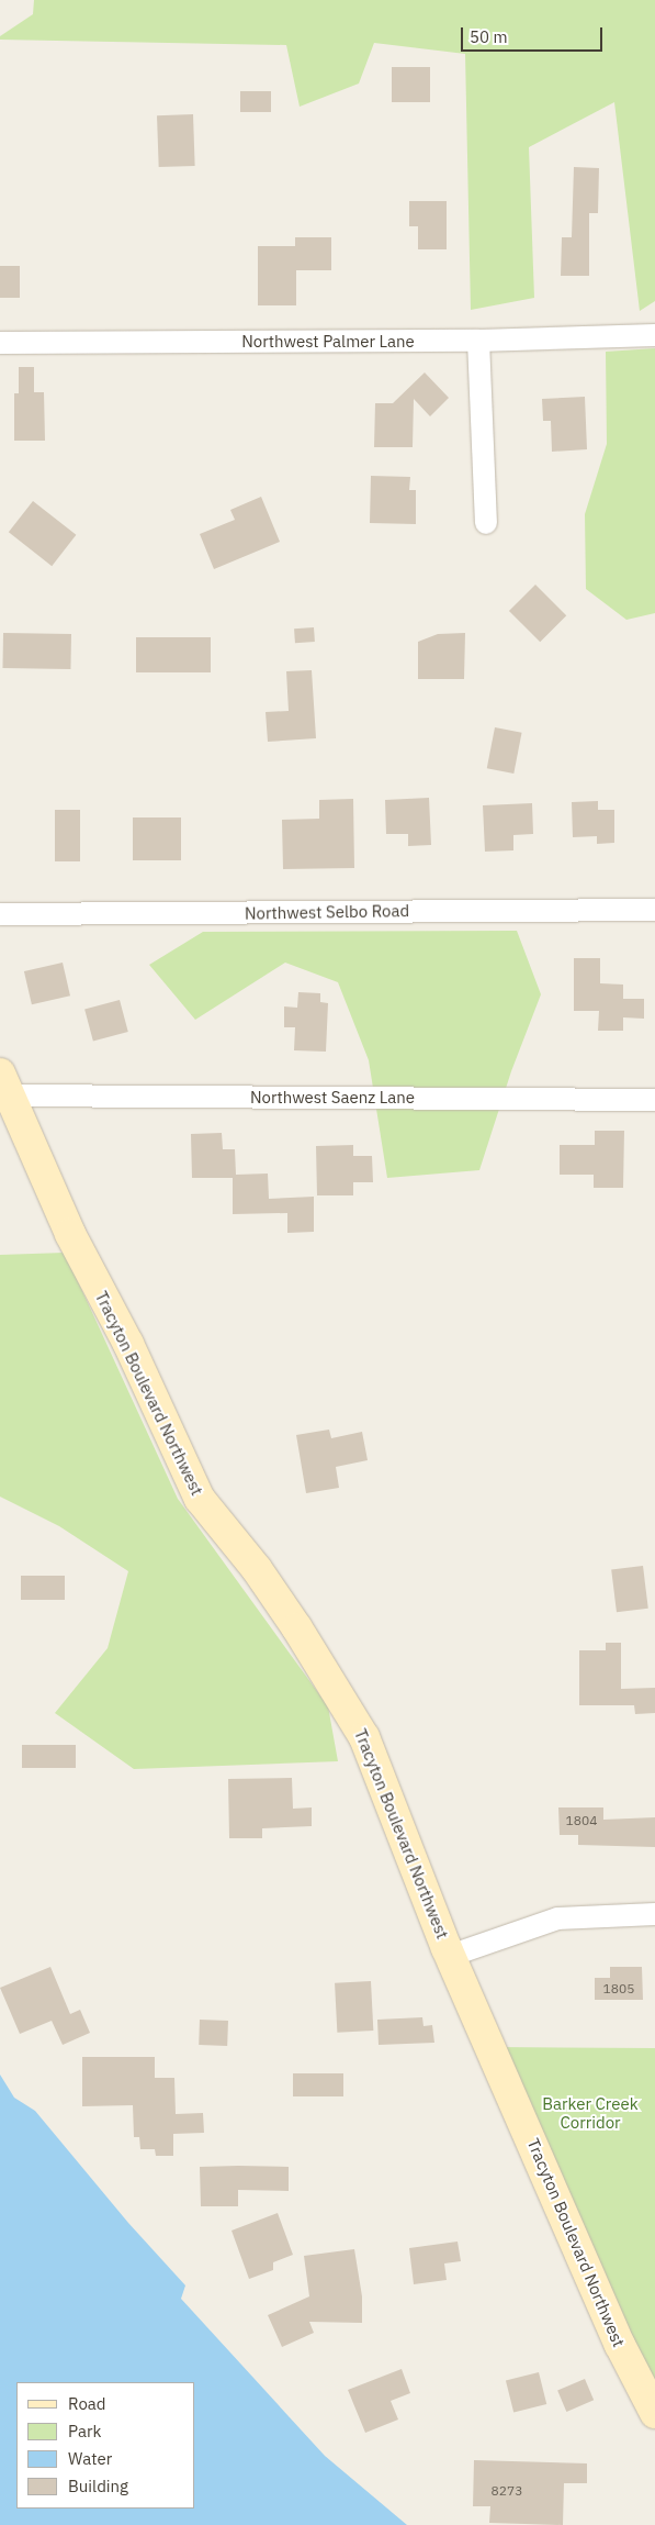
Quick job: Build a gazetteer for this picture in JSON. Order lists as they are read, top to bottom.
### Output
{
  "streets": {
    "main road": ["Tracyton Boulevard Northwest"],
    "street": ["Northwest Palmer Lane", "Northwest Selbo Road", "Northwest Saenz Lane"]
  },
  "crossings": [
    ["Northwest Saenz Lane", "Tracyton Boulevard Northwest"]
  ],
  "parks": ["Barker Creek Corridor"],
  "house_numbers": ["1804", "1805", "8273"],
  "legend": [
    "Road",
    "Park",
    "Water",
    "Building"
  ],
  "scale_bar": "50 m"
}
